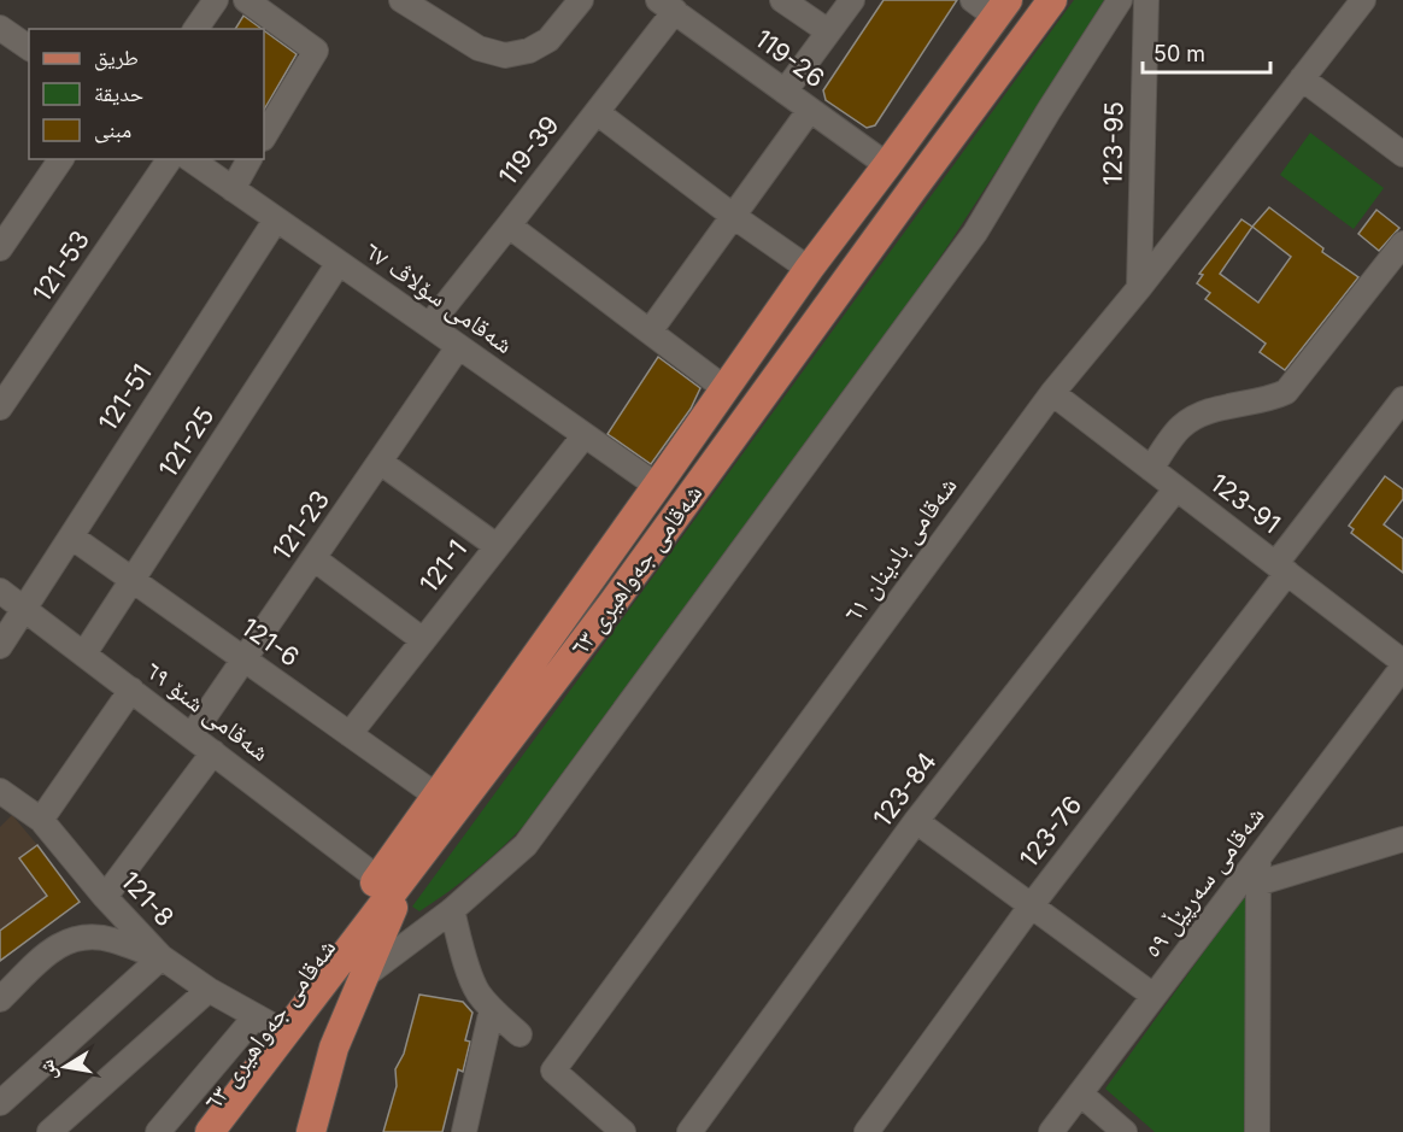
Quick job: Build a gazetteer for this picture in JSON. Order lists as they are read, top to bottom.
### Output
{
  "streets": {
    "main road": ["شەقامی جەواهیری ٦٣"],
    "street": [
      "119-26",
      "123-95",
      "119-39",
      "121-53",
      "شەقامی سۆلاڤ ٦٧",
      "121-51",
      "121-25",
      "123-91",
      "121-23",
      "شەقامی بادینان ٦١",
      "121-1",
      "121-6",
      "شەقامی شنۆ ٦٩",
      "123-84",
      "123-76",
      "شەقامی سەرپێڵ ٥٩",
      "121-8"
    ]
  },
  "crossings": [
    ["119-26", "119-39"],
    ["119-26", "شەقامی جەواهیری ٦٣"],
    ["123-95", "شەقامی بادینان ٦١"],
    ["119-39", "شەقامی سۆلاڤ ٦٧"],
    ["شەقامی سۆلاڤ ٦٧", "121-51"],
    ["شەقامی سۆلاڤ ٦٧", "121-25"],
    ["شەقامی سۆلاڤ ٦٧", "121-23"],
    ["شەقامی سۆلاڤ ٦٧", "121-1"],
    ["شەقامی سۆلاڤ ٦٧", "شەقامی جەواهیری ٦٣"],
    ["121-51", "121-6"],
    ["121-51", "شەقامی شنۆ ٦٩"],
    ["121-25", "121-6"],
    ["121-25", "شەقامی شنۆ ٦٩"],
    ["123-91", "شەقامی بادینان ٦١"],
    ["123-91", "123-84"],
    ["123-91", "123-76"],
    ["123-91", "شەقامی سەرپێڵ ٥٩"],
    ["121-23", "121-6"],
    ["121-23", "شەقامی شنۆ ٦٩"],
    ["121-1", "121-6"],
    ["شەقامی جەواهیری ٦٣", "121-6"],
    ["شەقامی جەواهیری ٦٣", "شەقامی شنۆ ٦٩"],
    ["شەقامی جەواهیری ٦٣", "121-8"]
  ],
  "legend": ["طريق", "حديقة", "مبنى"],
  "scale_bar": "50 m",
  "north": "left"
}
